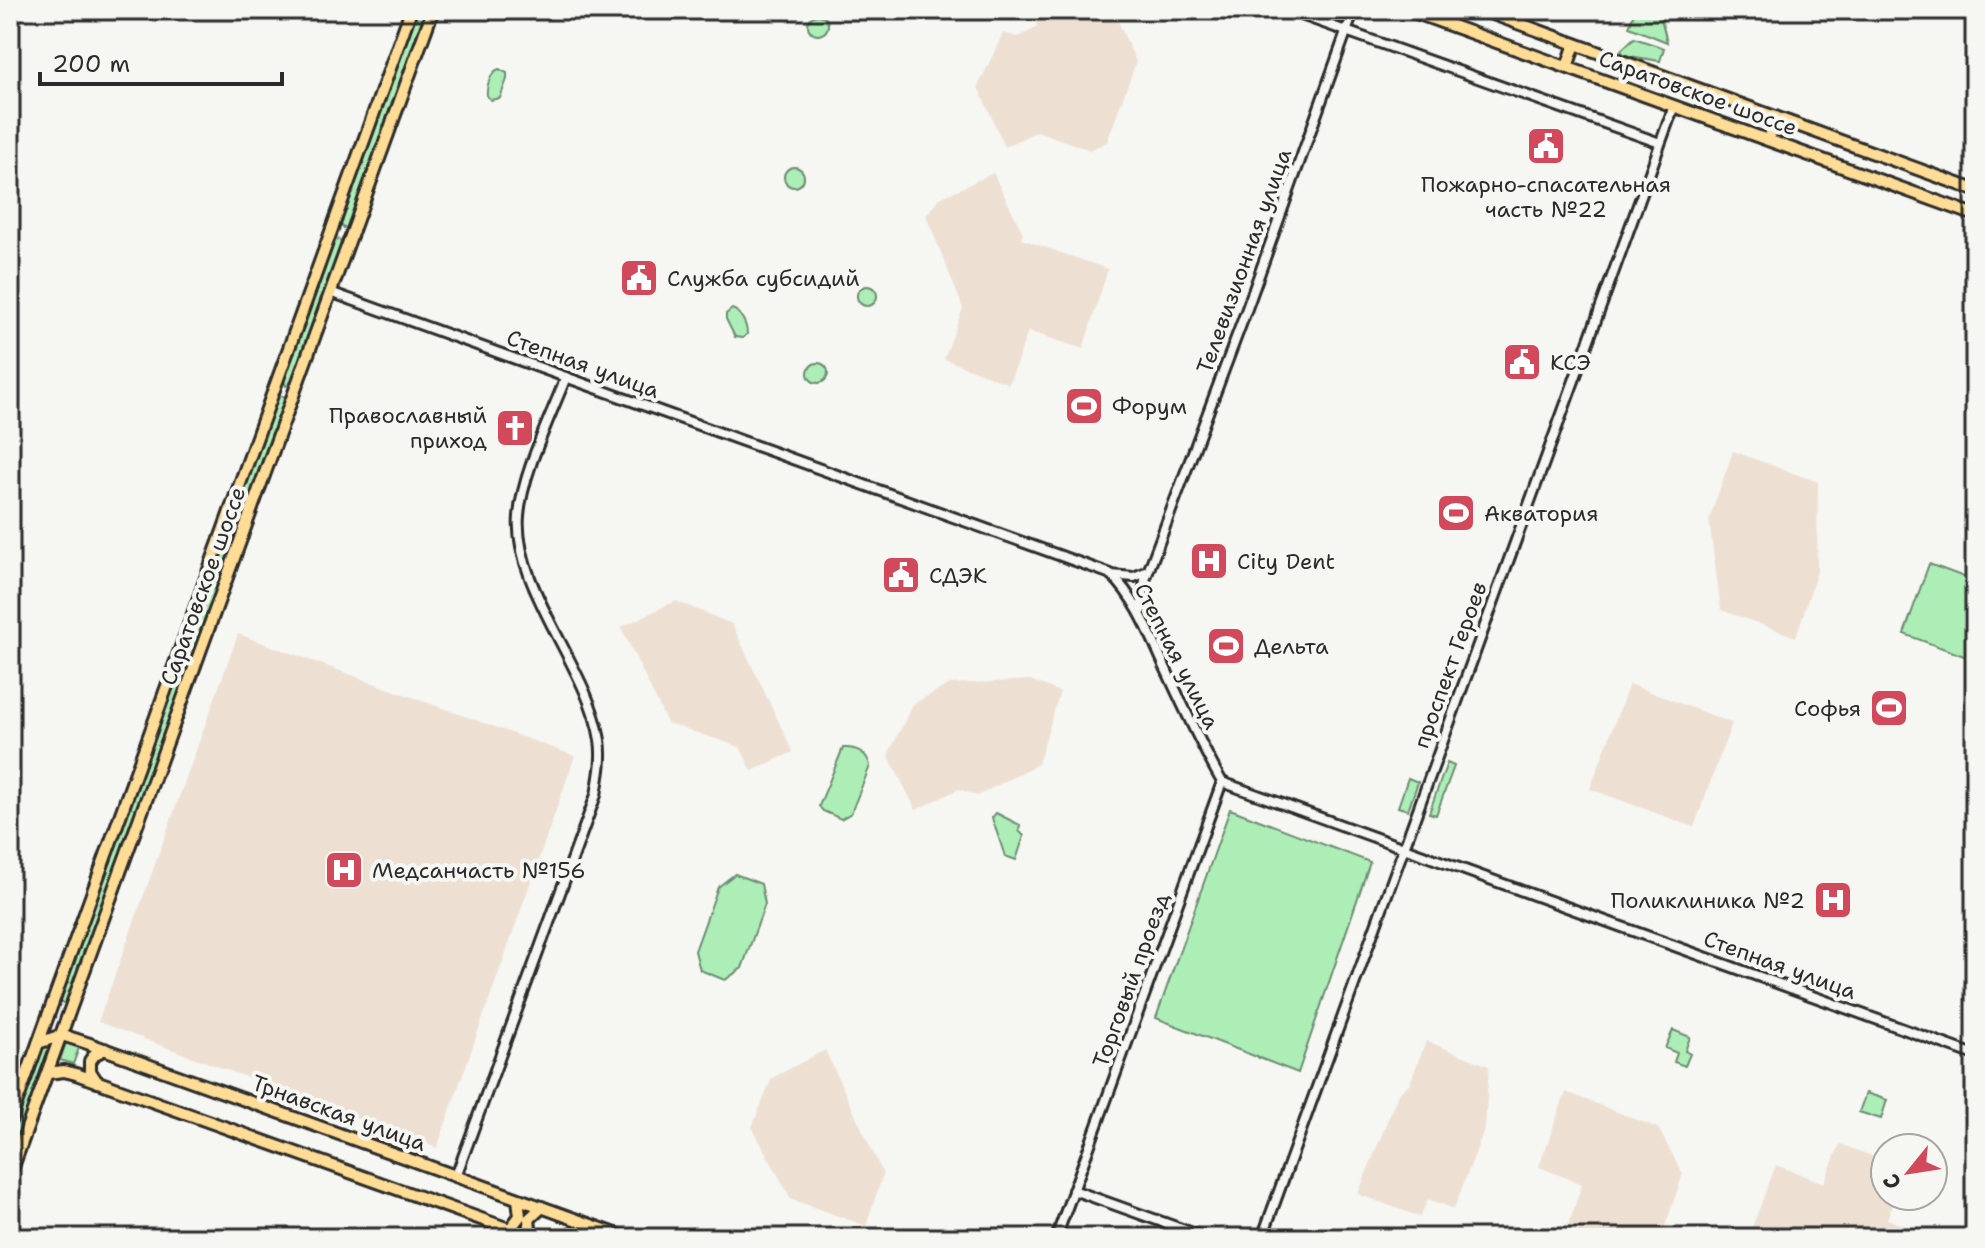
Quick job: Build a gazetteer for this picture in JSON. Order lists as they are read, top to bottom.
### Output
{
  "streets": {
    "main road": ["Саратовское шоссе", "Трнавская улица"],
    "street": [
      "Телевизионная улица",
      "Степная улица",
      "проспект Героев",
      "Торговый проезд"
    ]
  },
  "crossings": [
    ["Саратовское шоссе", "Степная улица"],
    ["Саратовское шоссе", "проспект Героев"],
    ["Саратовское шоссе", "Трнавская улица"],
    ["Телевизионная улица", "Степная улица"],
    ["Степная улица", "проспект Героев"],
    ["Степная улица", "Торговый проезд"]
  ],
  "places": {
    "public building": [
      "Пожарно-спасательная часть №22",
      "Служба субсидий",
      "КСЭ",
      "СДЭК"
    ],
    "sports": [
      "Форум",
      "Акватория",
      "Дельта",
      "Софья"
    ],
    "church": ["Православный приход"],
    "hospital": ["City Dent", "Медсанчасть №156", "Поликлиника №2"]
  },
  "scale_bar": "200 m",
  "north": "bottom left"
}
